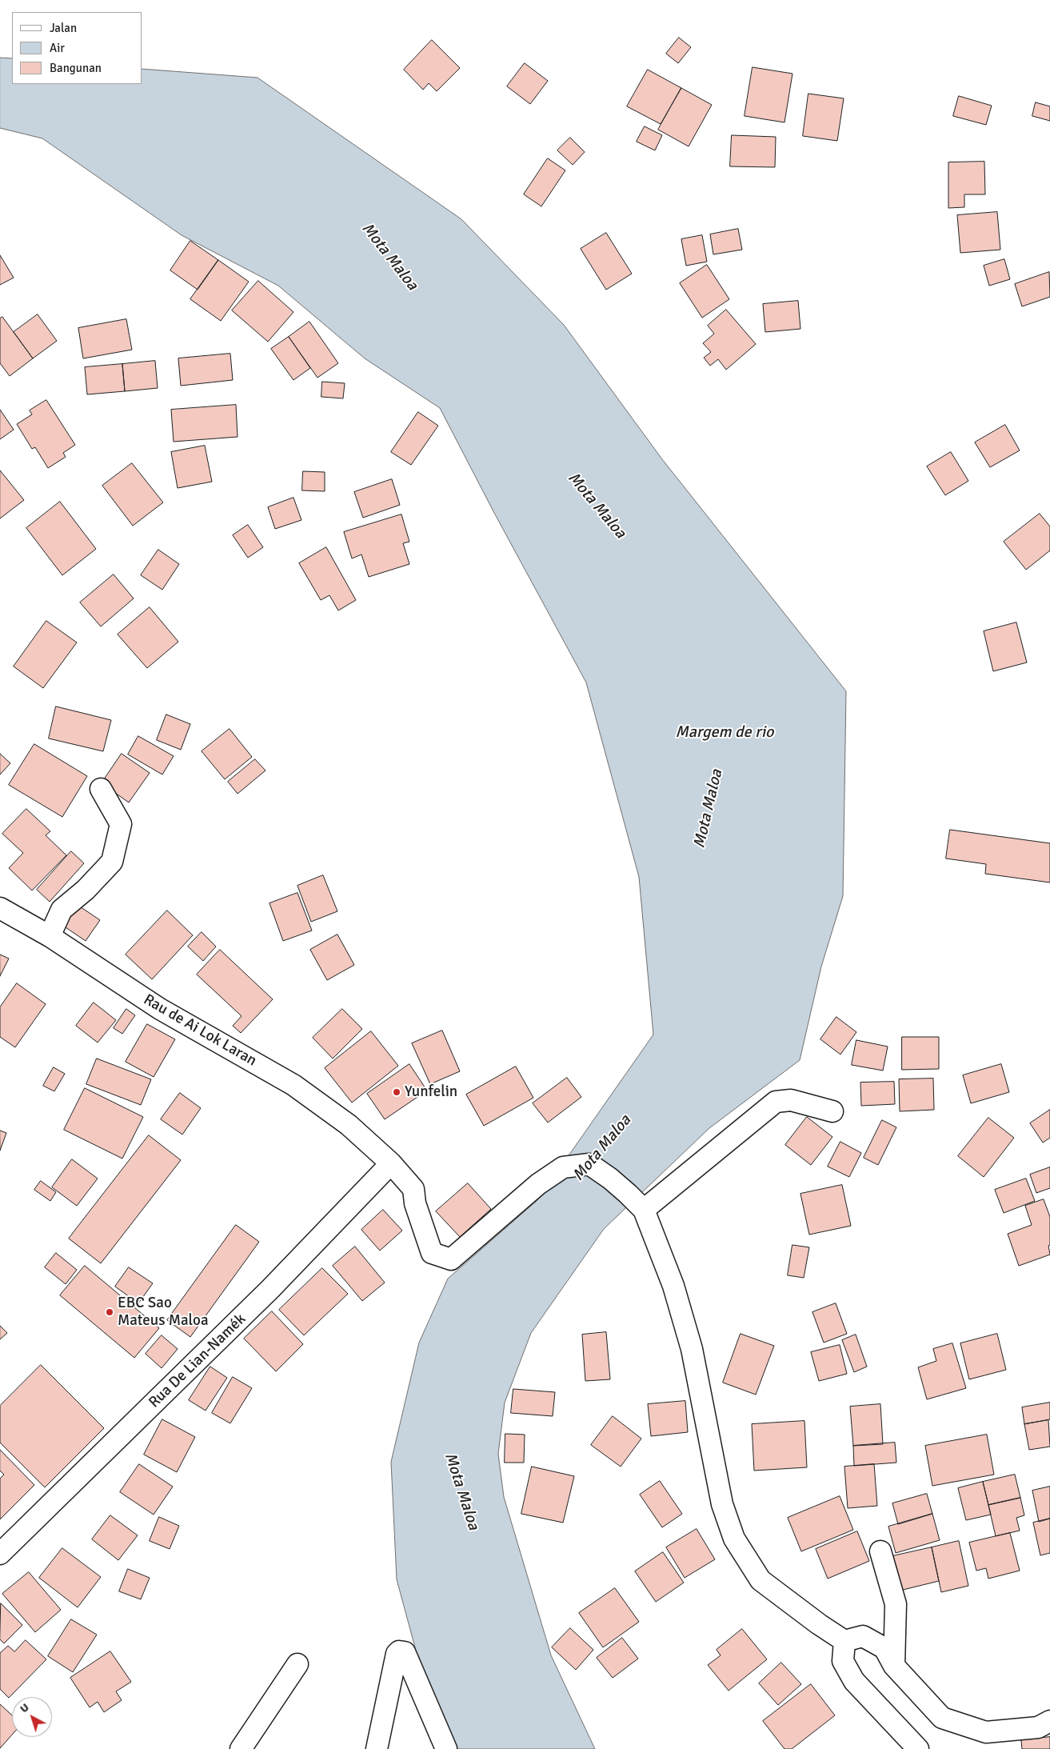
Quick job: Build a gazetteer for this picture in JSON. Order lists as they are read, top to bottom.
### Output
{
  "streets": {
    "street": ["Rau de Ai Lok Laran", "Rua De Lian-Namék"]
  },
  "crossings": [
    ["Rau de Ai Lok Laran", "Rua De Lian-Namék"]
  ],
  "water": ["Mota Maloa", "Margem de rio"],
  "places": ["Yunfelin", "EBC Sao Mateus Maloa"],
  "legend": ["Jalan", "Air", "Bangunan"],
  "north": "top left"
}
